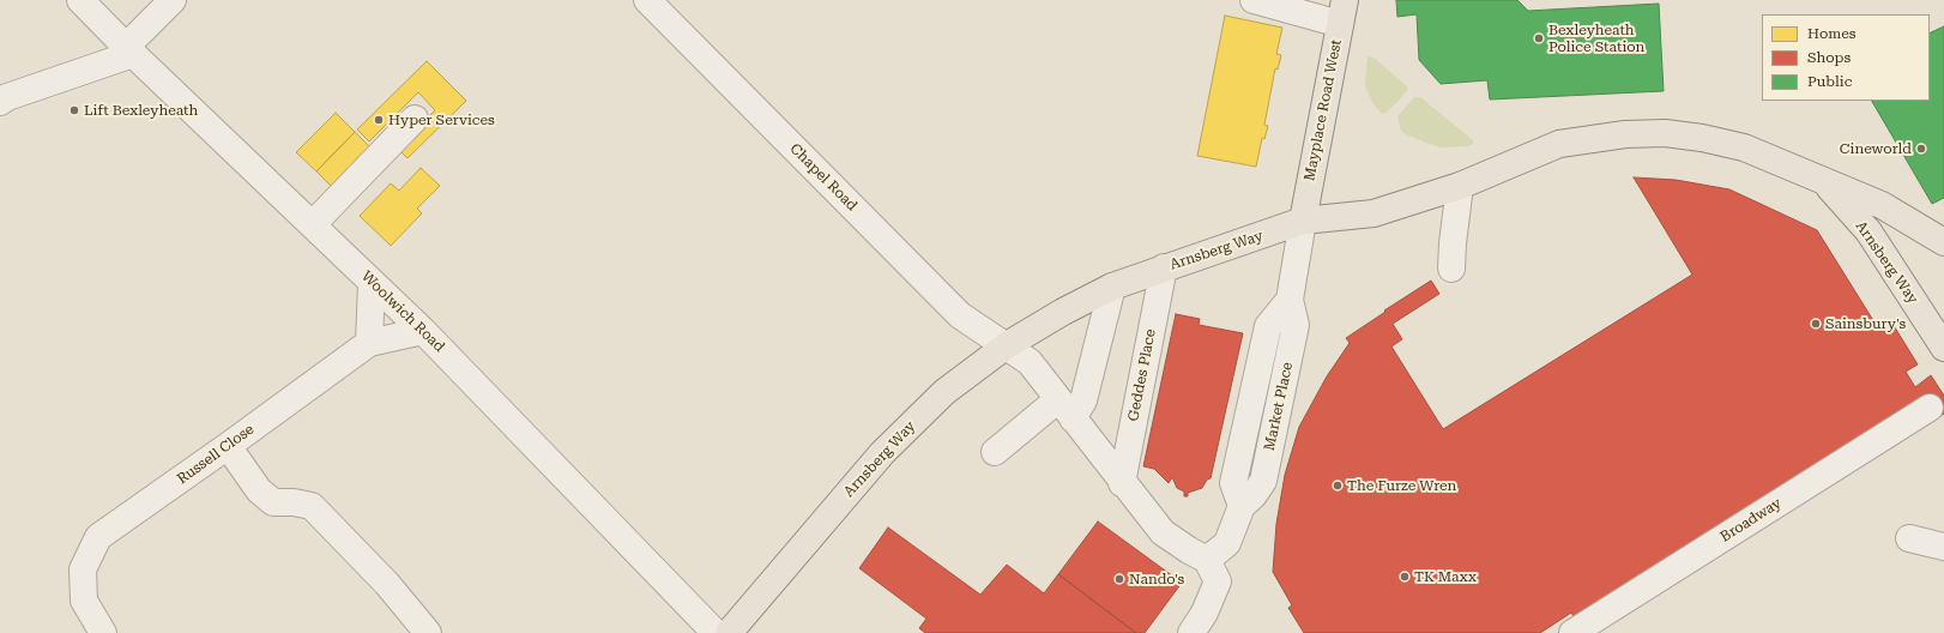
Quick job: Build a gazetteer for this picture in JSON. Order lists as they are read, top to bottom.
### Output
{
  "streets": {
    "main road": ["Mayplace Road West", "Arnsberg Way"],
    "street": [
      "Chapel Road",
      "Woolwich Road",
      "Geddes Place",
      "Market Place",
      "Russell Close",
      "Broadway"
    ]
  },
  "crossings": [
    ["Mayplace Road West", "Arnsberg Way"],
    ["Mayplace Road West", "Market Place"],
    ["Chapel Road", "Arnsberg Way"],
    ["Arnsberg Way", "Geddes Place"],
    ["Arnsberg Way", "Market Place"]
  ],
  "places": [
    "Bexleyheath Police Station",
    "Lift Bexleyheath",
    "Hyper Services",
    "Cineworld",
    "Sainsbury's",
    "The Furze Wren",
    "TK Maxx",
    "Nando's"
  ],
  "legend": ["Homes", "Shops", "Public"]
}
